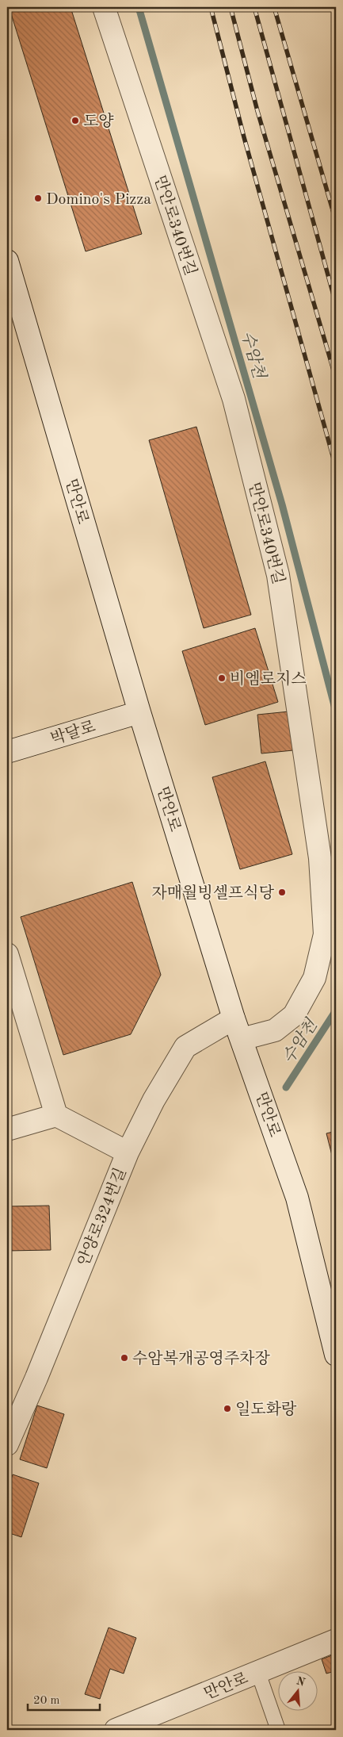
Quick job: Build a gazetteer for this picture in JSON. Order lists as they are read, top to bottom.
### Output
{
  "streets": {
    "street": [
      "만안로340번길",
      "만안로",
      "박달로",
      "안양로324번길"
    ]
  },
  "crossings": [
    ["만안로340번길", "만안로"],
    ["만안로", "박달로"],
    ["만안로", "안양로324번길"]
  ],
  "water": ["수암천"],
  "places": [
    "도양",
    "Domino's Pizza",
    "비엠로지스",
    "자매월빙셀프식당",
    "수암복개공영주차장",
    "일도화랑"
  ],
  "scale_bar": "20 m",
  "north": "top"
}
